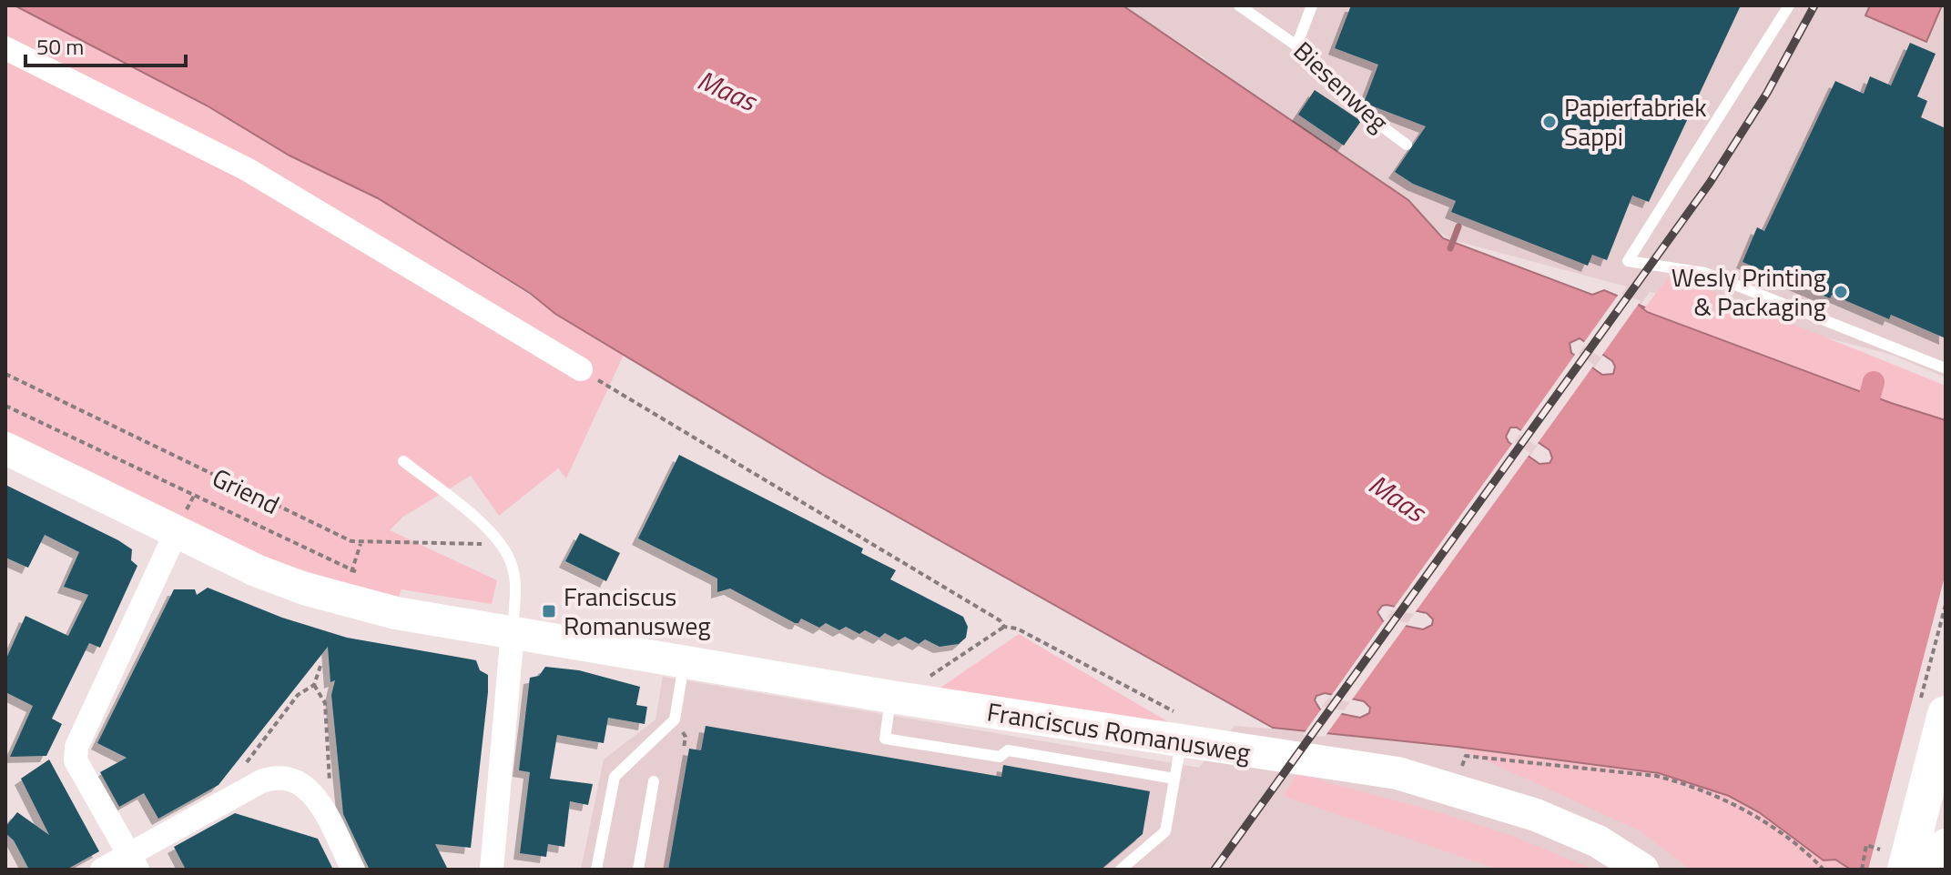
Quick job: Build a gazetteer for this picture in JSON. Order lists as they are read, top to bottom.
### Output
{
  "streets": {
    "street": ["Franciscus Romanusweg"],
    "lane": ["Biesenweg"],
    "path": ["Griend"]
  },
  "water": ["Maas"],
  "places": {
    "other": ["Papierfabriek Sappi", "Wesly Printing & Packaging"],
    "transit": ["Franciscus Romanusweg"]
  },
  "scale_bar": "50 m"
}
